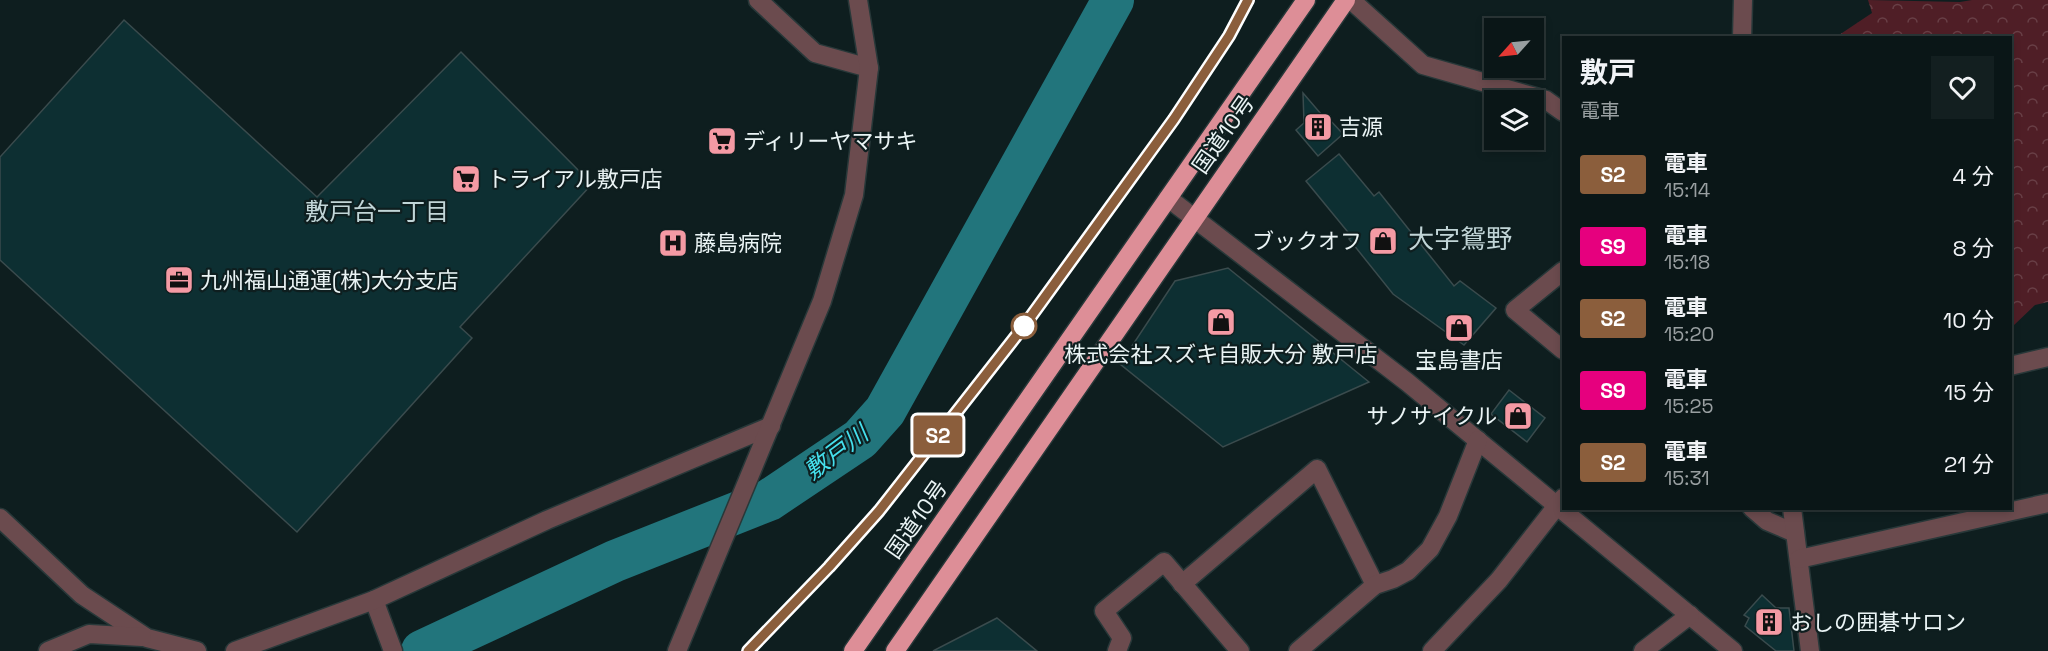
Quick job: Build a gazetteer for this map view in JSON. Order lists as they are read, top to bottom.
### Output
{
  "streets": {
    "highway": ["国道10号"]
  },
  "districts": ["敷戸台一丁目", "大字鴛野"],
  "water": ["敷戸川"],
  "places": {
    "building": ["吉源", "おしの囲碁サロン"],
    "supermarket": ["ディリーヤマサキ", "トライアル敷戸店"],
    "shop": [
      "ブックオフ",
      "株式会社スズキ自販大分 敷戸店",
      "宝島書店",
      "サノサイクル"
    ],
    "hospital": ["藤島病院"],
    "office": ["九州福山通運(株)大分支店"]
  },
  "north": "bottom left",
  "page": {
    "on_map": "S2",
    "heading": ["敷戸", "電車"],
    "list": [
      {
        "mark": "S2",
        "name": "電車",
        "note": "15:14",
        "value": "4 分"
      },
      {
        "mark": "S9",
        "name": "電車",
        "note": "15:18",
        "value": "8 分"
      },
      {
        "mark": "S2",
        "name": "電車",
        "note": "15:20",
        "value": "10 分"
      },
      {
        "mark": "S9",
        "name": "電車",
        "note": "15:25",
        "value": "15 分"
      },
      {
        "mark": "S2",
        "name": "電車",
        "note": "15:31",
        "value": "21 分"
      }
    ]
  }
}
